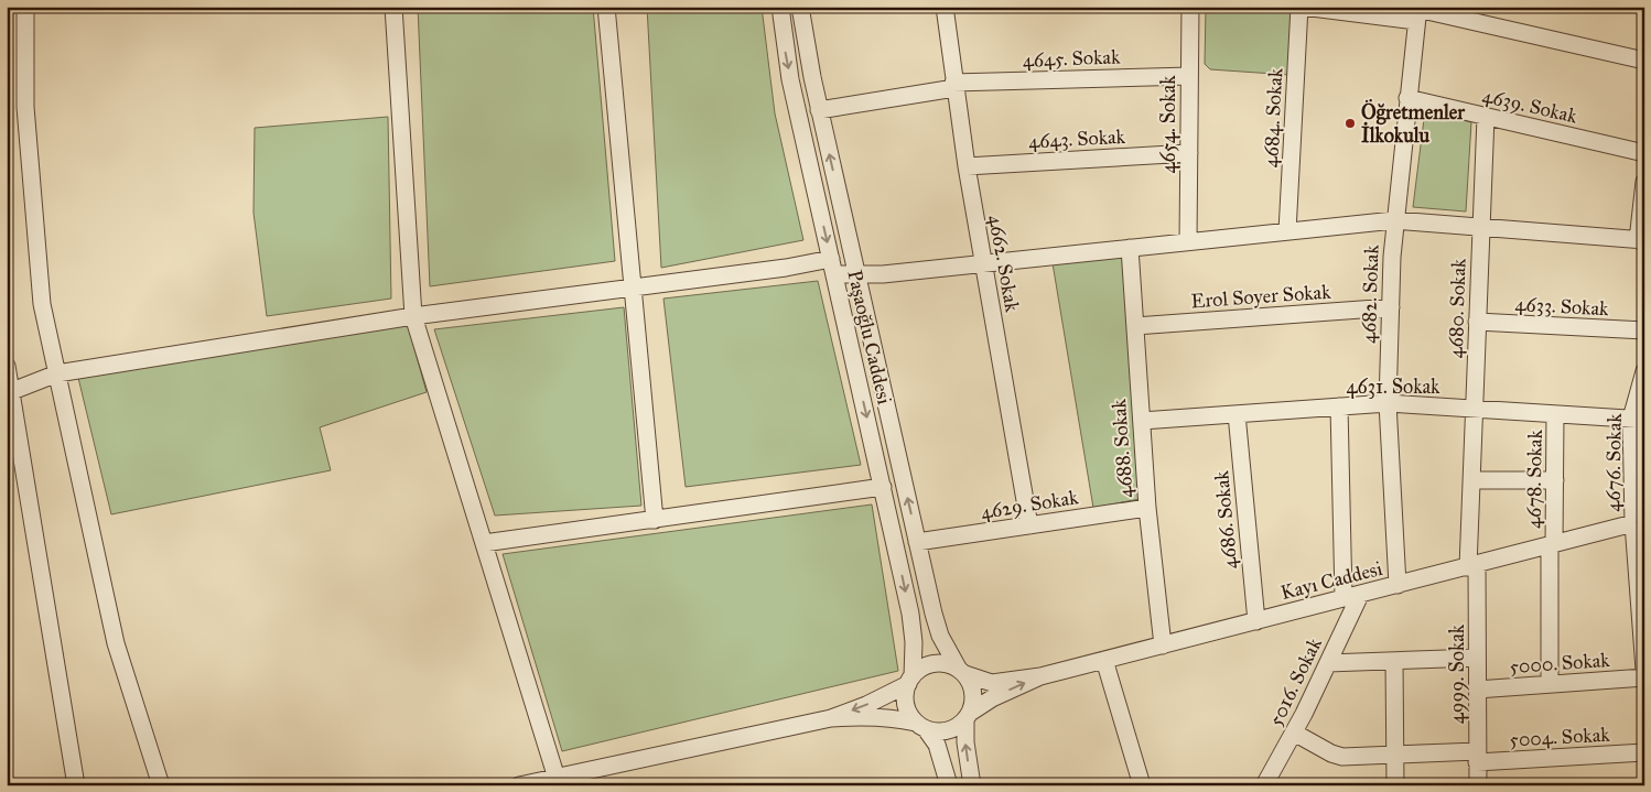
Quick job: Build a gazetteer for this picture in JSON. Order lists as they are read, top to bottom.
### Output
{
  "streets": {
    "street": [
      "4645. Sokak",
      "4639. Sokak",
      "4684. Sokak",
      "4654. Sokak",
      "4643. Sokak",
      "4662. Sokak",
      "4682. Sokak",
      "Erol Soyer Sokak",
      "4633. Sokak",
      "4680. Sokak",
      "Paşaoğlu Caddesi",
      "4631. Sokak",
      "4688. Sokak",
      "4676. Sokak",
      "4678. Sokak",
      "4629. Sokak",
      "4686. Sokak",
      "Kayı Caddesi",
      "5000. Sokak",
      "4999. Sokak",
      "5016. Sokak",
      "5004. Sokak"
    ]
  },
  "crossings": [
    ["4645. Sokak", "4654. Sokak"],
    ["4645. Sokak", "4662. Sokak"],
    ["4645. Sokak", "Paşaoğlu Caddesi"],
    ["4639. Sokak", "4682. Sokak"],
    ["4639. Sokak", "4680. Sokak"],
    ["4654. Sokak", "4643. Sokak"],
    ["4643. Sokak", "4662. Sokak"],
    ["4662. Sokak", "4629. Sokak"],
    ["4682. Sokak", "Erol Soyer Sokak"],
    ["4682. Sokak", "4631. Sokak"],
    ["4682. Sokak", "Kayı Caddesi"],
    ["Erol Soyer Sokak", "4688. Sokak"],
    ["4633. Sokak", "4680. Sokak"],
    ["4680. Sokak", "4631. Sokak"],
    ["4680. Sokak", "Kayı Caddesi"],
    ["4680. Sokak", "4999. Sokak"],
    ["Paşaoğlu Caddesi", "4629. Sokak"],
    ["Paşaoğlu Caddesi", "Kayı Caddesi"],
    ["4631. Sokak", "4688. Sokak"],
    ["4631. Sokak", "4676. Sokak"],
    ["4631. Sokak", "4678. Sokak"],
    ["4631. Sokak", "4686. Sokak"],
    ["4688. Sokak", "4629. Sokak"],
    ["4688. Sokak", "Kayı Caddesi"],
    ["4676. Sokak", "Kayı Caddesi"],
    ["4678. Sokak", "Kayı Caddesi"],
    ["4678. Sokak", "5000. Sokak"],
    ["4686. Sokak", "Kayı Caddesi"],
    ["Kayı Caddesi", "4999. Sokak"],
    ["Kayı Caddesi", "5016. Sokak"],
    ["5000. Sokak", "4999. Sokak"],
    ["4999. Sokak", "5004. Sokak"],
    ["5016. Sokak", "5004. Sokak"]
  ],
  "places": ["Öğretmenler İlkokulu"]
}
